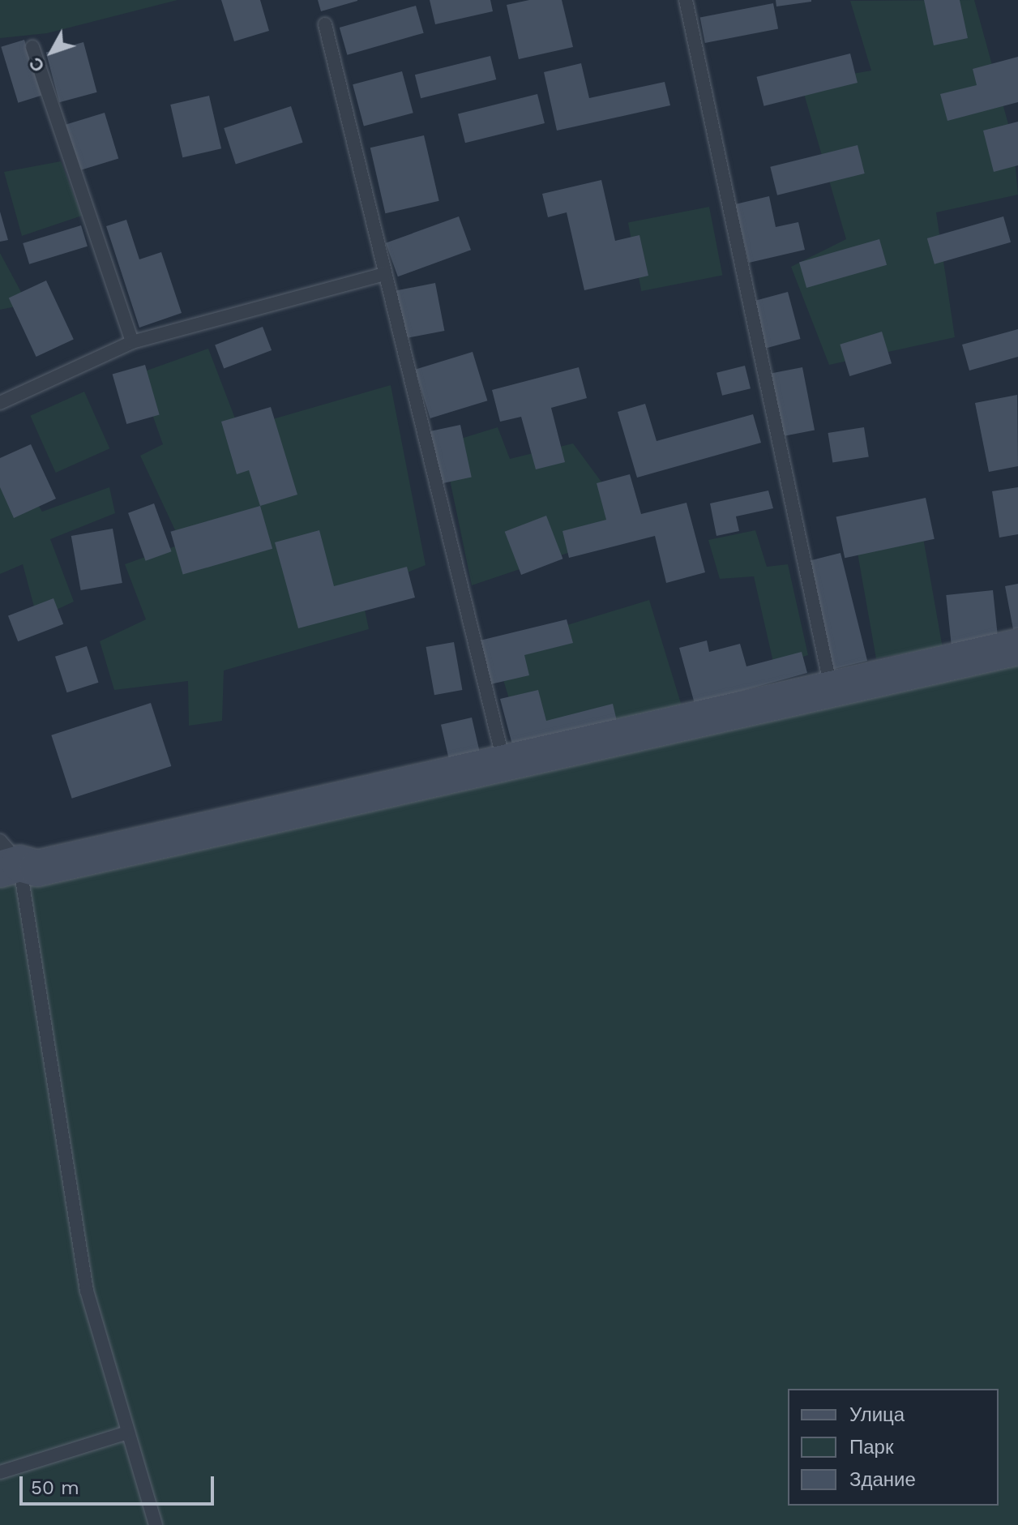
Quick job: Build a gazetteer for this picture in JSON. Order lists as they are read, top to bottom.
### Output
{
  "legend": ["Улица", "Парк", "Здание"],
  "scale_bar": "50 m",
  "north": "bottom left"
}
